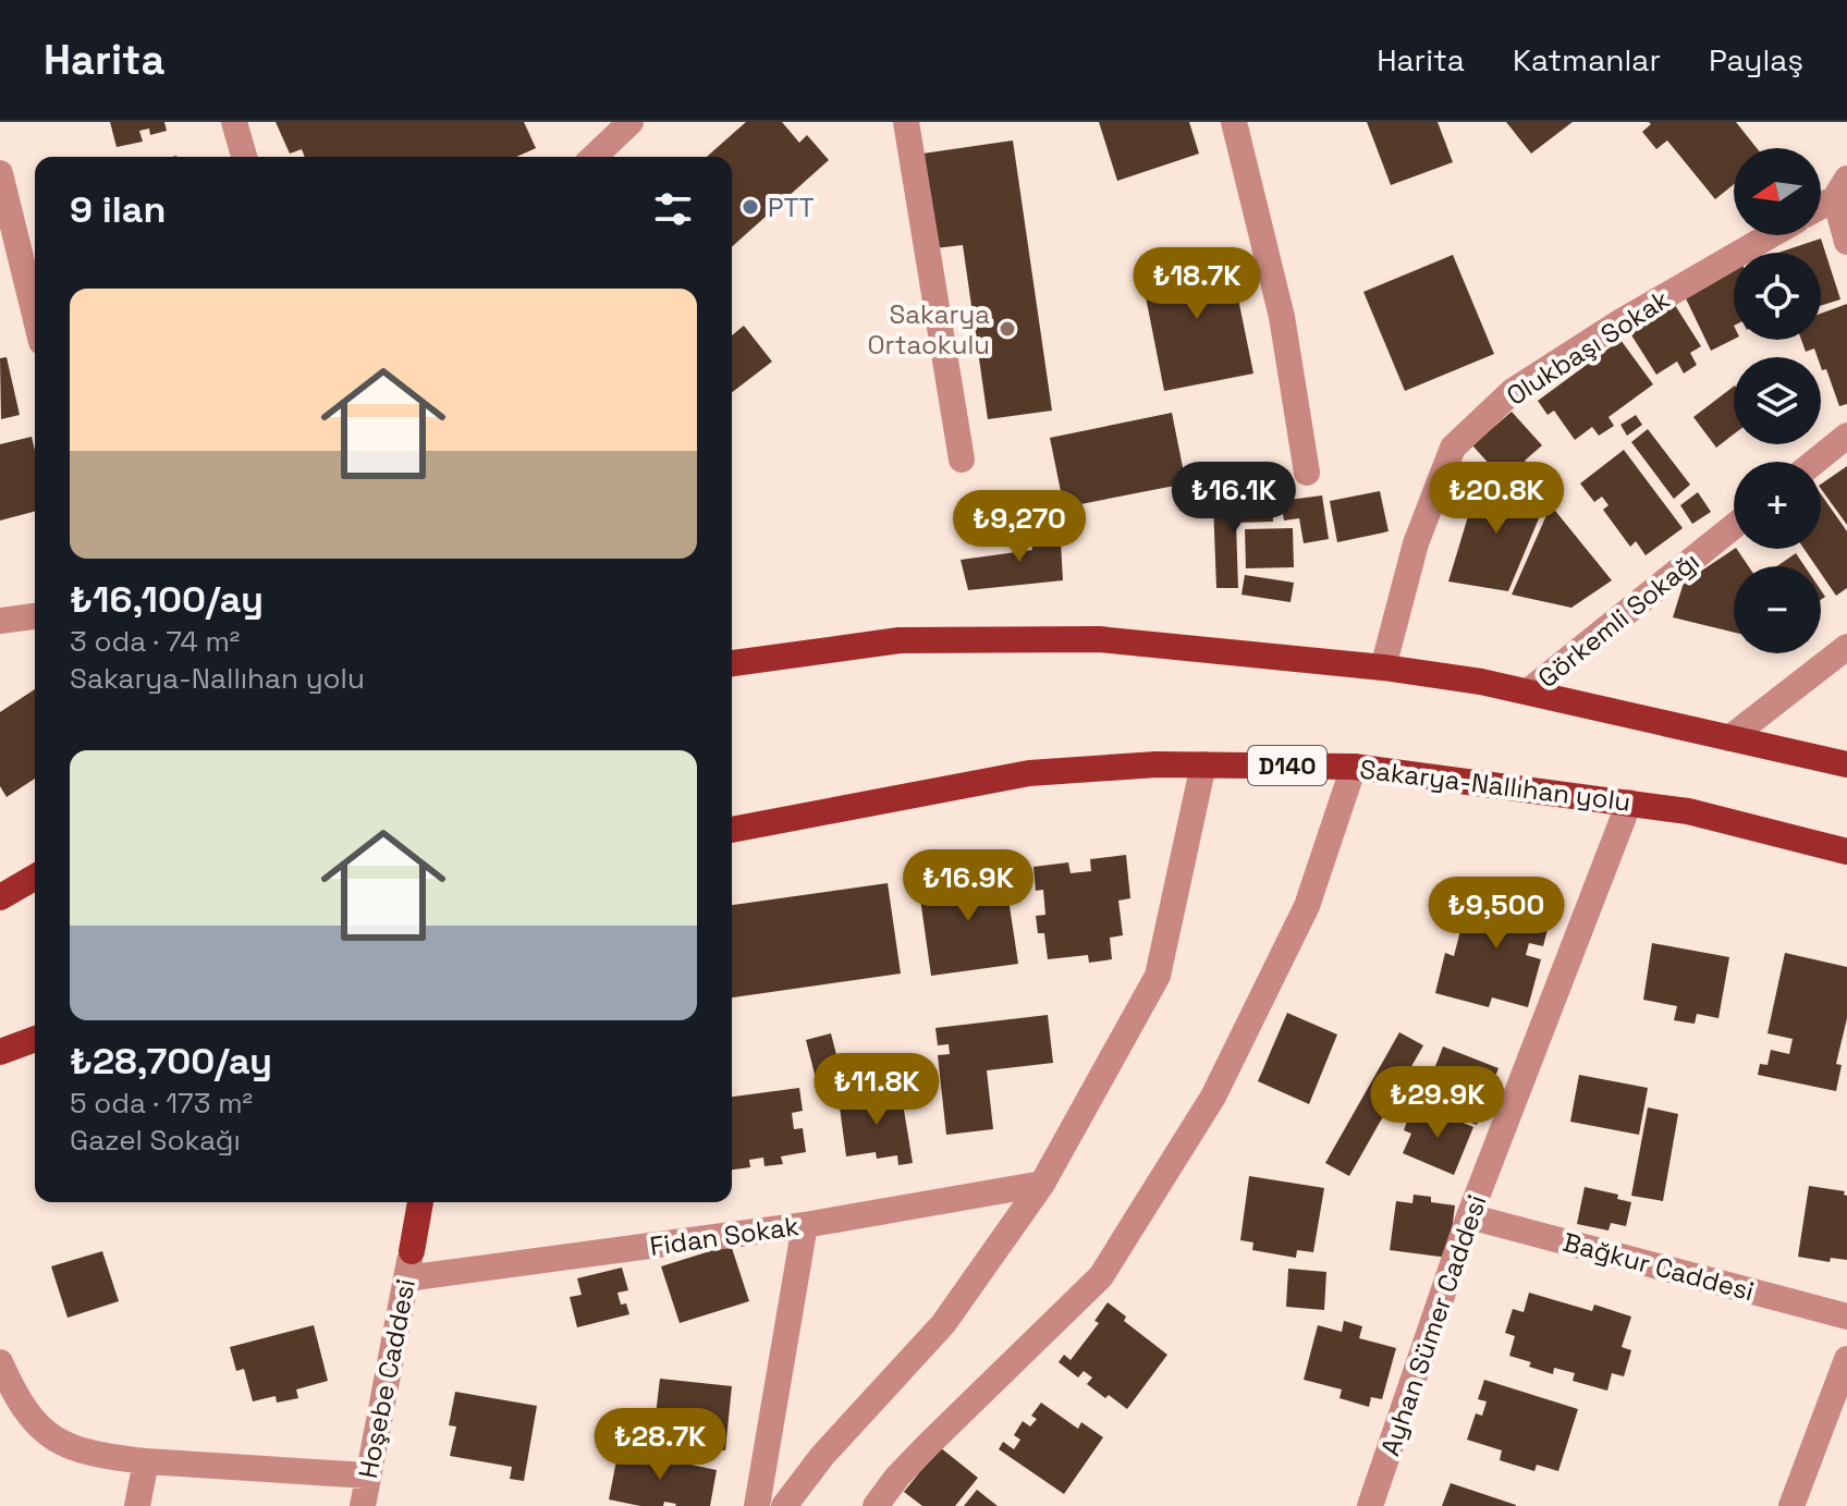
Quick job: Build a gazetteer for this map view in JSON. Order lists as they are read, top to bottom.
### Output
{
  "streets": {
    "main road": ["D140", "Sakarya-Nallıhan yolu"],
    "street": [
      "Olukbaşı Sokak",
      "Görkemli Sokağı",
      "Fidan Sokak",
      "Bağkur Caddesi",
      "Ayhan Sümer Caddesi",
      "Hoşebe Caddesi"
    ]
  },
  "crossings": [
    ["Sakarya-Nallıhan yolu", "Ayhan Sümer Caddesi"],
    ["Fidan Sokak", "Hoşebe Caddesi"],
    ["Bağkur Caddesi", "Ayhan Sümer Caddesi"]
  ],
  "places": ["PTT", "Sakarya Ortaokulu"],
  "north": "left",
  "page": {
    "header": "Harita",
    "nav": ["Harita", "Katmanlar", "Paylaş"],
    "map_buttons": ["+", "−"],
    "heading": "9 ilan",
    "price": [
      "₺18.7K",
      "₺16.1K",
      "₺20.8K",
      "₺9,270",
      "₺16.9K",
      "₺9,500",
      "₺11.8K",
      "₺29.9K",
      "₺28.7K"
    ],
    "list": [
      {
        "name": "₺16,100/ay",
        "note": "3 oda · 74 m² · Sakarya-Nallıhan yolu"
      },
      {
        "name": "₺28,700/ay",
        "note": "5 oda · 173 m² · Gazel Sokağı"
      }
    ]
  }
}
